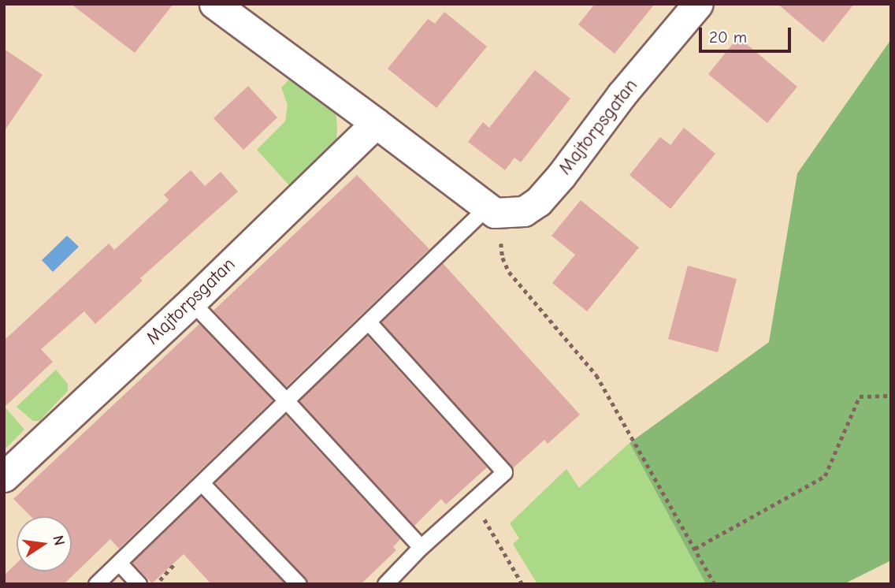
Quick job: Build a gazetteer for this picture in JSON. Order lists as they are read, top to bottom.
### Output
{
  "streets": {
    "street": ["Majtorpsgatan"]
  },
  "scale_bar": "20 m",
  "north": "right"
}
